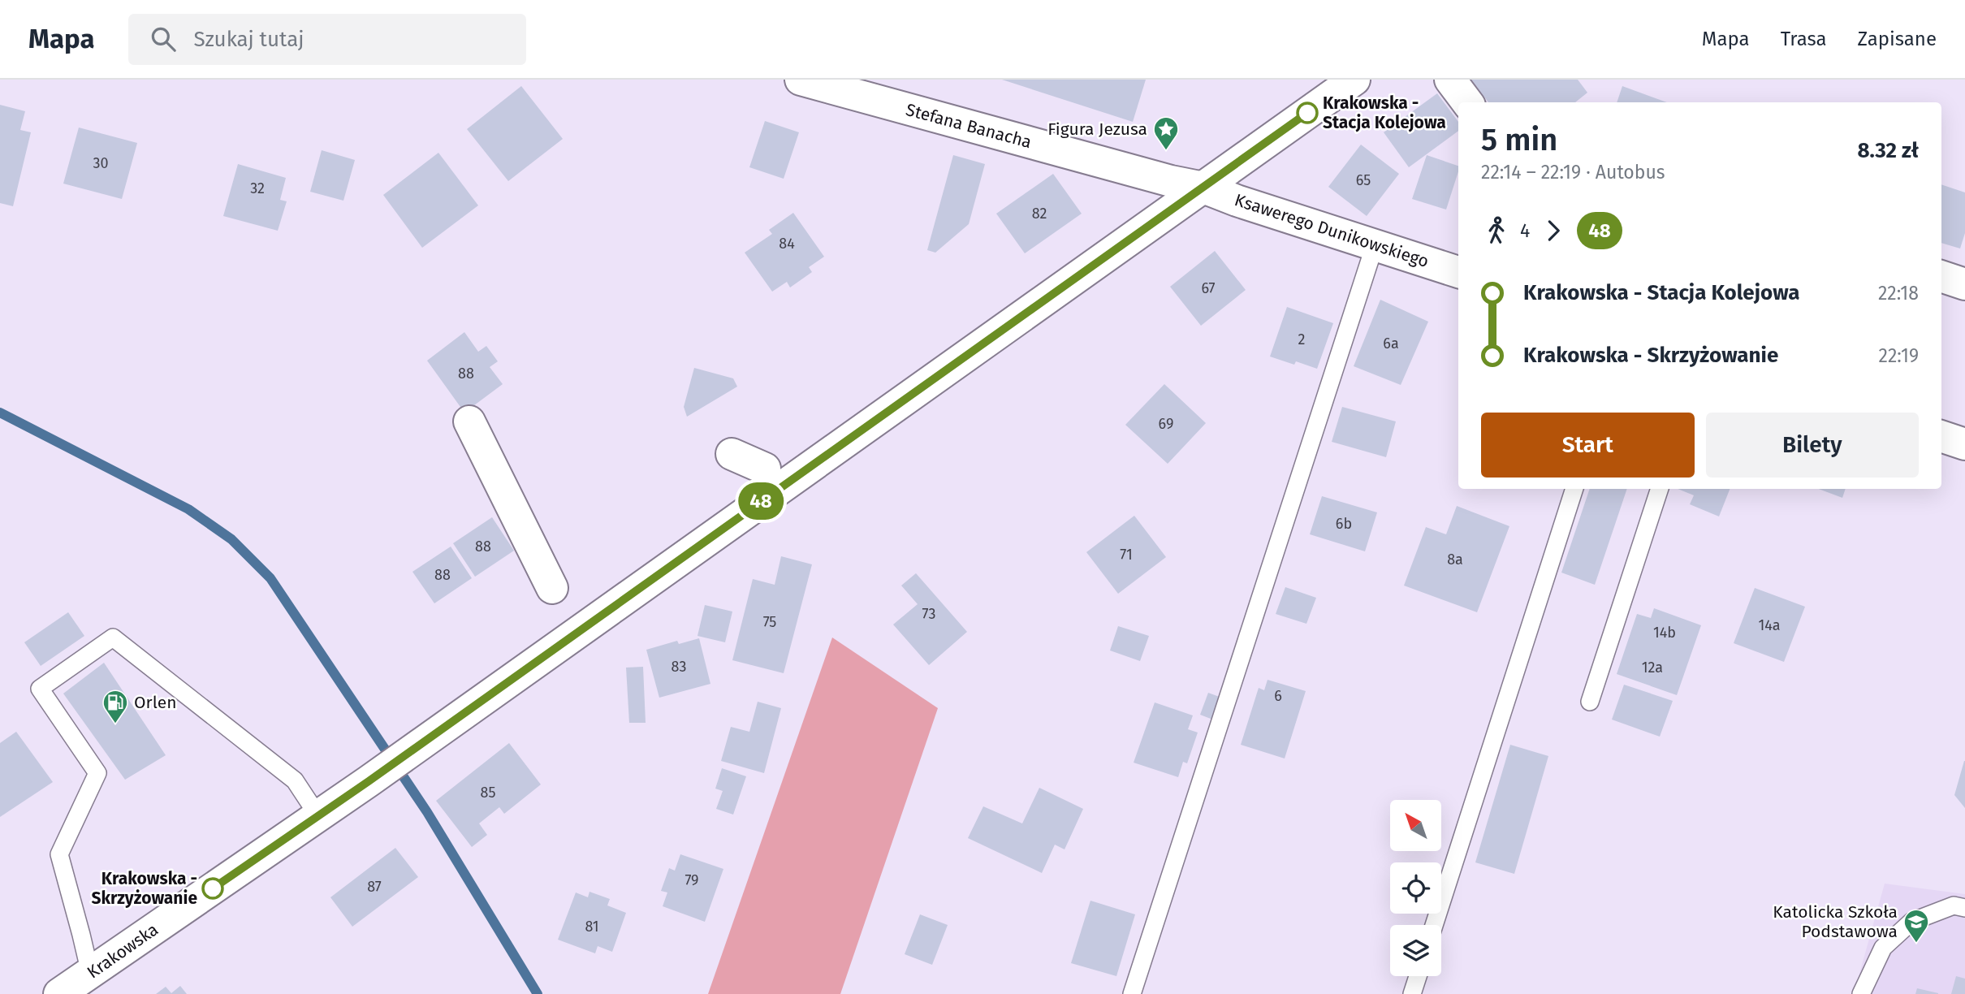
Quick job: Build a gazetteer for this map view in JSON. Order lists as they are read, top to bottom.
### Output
{
  "streets": {
    "main road": ["Stefana Banacha", "Ksawerego Dunikowskiego", "Krakowska"]
  },
  "crossings": [
    ["Stefana Banacha", "Ksawerego Dunikowskiego"],
    ["Stefana Banacha", "Krakowska"],
    ["Ksawerego Dunikowskiego", "Krakowska"]
  ],
  "places": {
    "other": ["Krakowska - Stacja Kolejowa", "Krakowska - Skrzyżowanie"],
    "place": ["Figura Jezusa"],
    "fuel station": ["Orlen"],
    "school or university": ["Katolicka Szkoła Podstawowa"]
  },
  "lines": ["bus line 48"],
  "house_numbers": [
    "30",
    "65",
    "32",
    "82",
    "84",
    "67",
    "2",
    "6a",
    "88",
    "69",
    "6b",
    "88",
    "71",
    "8a",
    "88",
    "73",
    "75",
    "14a",
    "14b",
    "83",
    "12a",
    "6",
    "85",
    "79",
    "87",
    "81"
  ],
  "north": "top left",
  "page": {
    "header": "Mapa",
    "search": "Szukaj tutaj",
    "nav": ["Mapa", "Trasa", "Zapisane"],
    "on_map": "48",
    "heading": ["5 min", "22:14 – 22:19 · Autobus", "8.32 zł"],
    "legs": ["4", "48"],
    "list": [
      {
        "name": "Krakowska - Stacja Kolejowa",
        "value": "22:18"
      },
      {
        "name": "Krakowska - Skrzyżowanie",
        "value": "22:19"
      }
    ],
    "buttons": ["Start", "Bilety"]
  }
}
